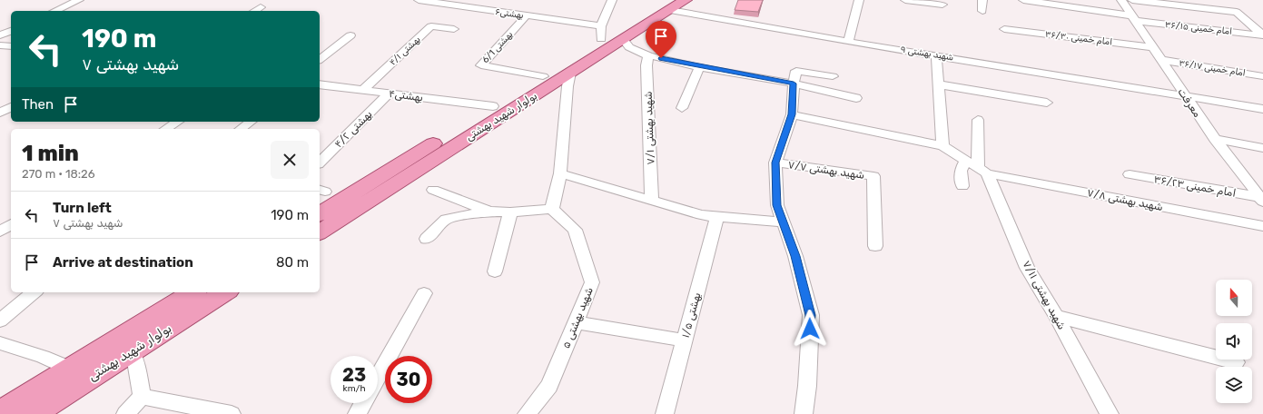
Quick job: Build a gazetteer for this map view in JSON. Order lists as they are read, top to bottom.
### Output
{
  "streets": {
    "main road": ["بولوار شهید بهشتی"],
    "street": [
      "بهشتی۶",
      "امام خمینی ۳۶/۱۵",
      "امام خمینی ۳۶/۳۰",
      "بهشتی 6/1",
      "بهشتی ۴/۱",
      "شهید بهشتی ۹",
      "امام خمینی ۳۶/۱۷",
      "بهشتی۴",
      "معرفت",
      "شهید بهشتی ۷/۱",
      "بهشتی ۴/۲",
      "شهید بهشتی ۷/۷",
      "امام خمینی ۳۶/۲۳",
      "شهید بهشتی ۷/۸",
      "شهید بهشتی ۷/۱۱",
      "بهشتی ۱/۵",
      "شهید بهشتی ۵"
    ]
  },
  "crossings": [
    ["بهشتی۶", "بهشتی 6/1"],
    ["بهشتی۶", "بولوار شهید بهشتی"],
    ["امام خمینی ۳۶/۱۵", "معرفت"],
    ["امام خمینی ۳۶/۳۰", "معرفت"],
    ["بهشتی 6/1", "بولوار شهید بهشتی"],
    ["بهشتی ۴/۱", "بهشتی۴"],
    ["شهید بهشتی ۹", "معرفت"],
    ["شهید بهشتی ۹", "بولوار شهید بهشتی"],
    ["امام خمینی ۳۶/۱۷", "معرفت"],
    ["بهشتی۴", "بولوار شهید بهشتی"],
    ["بهشتی۴", "بهشتی ۴/۲"],
    ["معرفت", "امام خمینی ۳۶/۲۳"],
    ["شهید بهشتی ۷/۸", "شهید بهشتی ۷/۱۱"]
  ],
  "north": "top",
  "page": {
    "turn": ["190 m", "شهید بهشتی ۷"],
    "then": "Then",
    "heading": ["1 min", "270 m · 18:26"],
    "list": [
      {
        "name": "Turn left",
        "note": "شهید بهشتی ۷",
        "value": "190 m"
      },
      {
        "name": "Arrive at destination",
        "value": "80 m"
      }
    ],
    "speed": "23 km/h",
    "limit": "30"
  }
}
